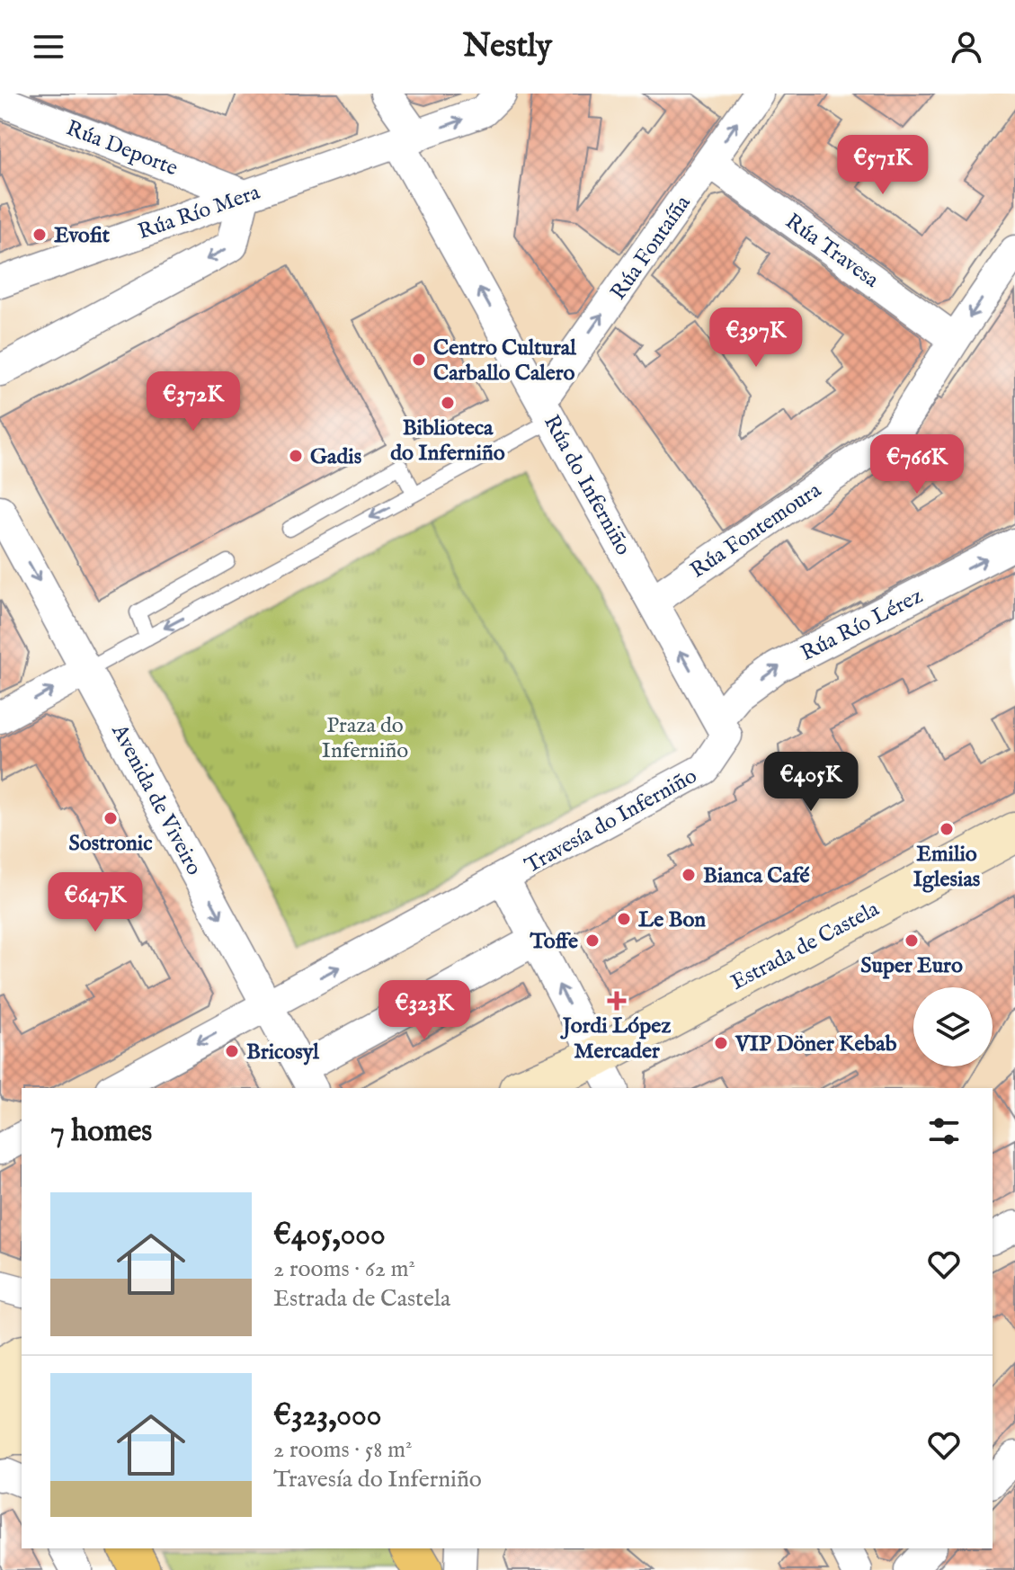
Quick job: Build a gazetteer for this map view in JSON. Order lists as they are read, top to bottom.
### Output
{
  "streets": {
    "main road": ["Estrada de Castela"],
    "street": [
      "Rúa Deporte",
      "Rúa Río Mera",
      "Rúa Fontaíña",
      "Rúa Travesa",
      "Rúa do Inferniño",
      "Rúa Fontemoura",
      "Rúa Río Lérez",
      "Avenida de Viveiro",
      "Travesía do Inferniño"
    ]
  },
  "crossings": [
    ["Rúa Deporte", "Rúa Río Mera"],
    ["Rúa Río Mera", "Rúa do Inferniño"],
    ["Rúa Fontaíña", "Rúa Travesa"],
    ["Rúa Fontaíña", "Rúa do Inferniño"],
    ["Rúa Travesa", "Rúa Fontemoura"],
    ["Rúa do Inferniño", "Rúa Fontemoura"],
    ["Rúa Río Lérez", "Travesía do Inferniño"],
    ["Avenida de Viveiro", "Travesía do Inferniño"],
    ["Travesía do Inferniño", "Estrada de Castela"]
  ],
  "one_way": [
    "Rúa Fontaíña",
    "Rúa do Inferniño",
    "Rúa Río Lérez",
    "Avenida de Viveiro"
  ],
  "parks": ["Praza do Inferniño"],
  "places": {
    "other": [
      "Evofit",
      "Centro Cultural Carballo Calero",
      "Biblioteca do Inferniño",
      "Gadis",
      "Sostronic",
      "Emilio Iglesias",
      "Bianca Café",
      "Le Bon",
      "Toffe",
      "Super Euro",
      "VIP Döner Kebab",
      "Bricosyl"
    ],
    "health": ["Jordi López Mercader"]
  },
  "page": {
    "header": "Nestly",
    "price": [
      "€571K",
      "€397K",
      "€372K",
      "€766K",
      "€405K",
      "€647K",
      "€323K"
    ],
    "heading": "7 homes",
    "list": [
      {
        "name": "€405,000",
        "note": "2 rooms · 62 m² · Estrada de Castela"
      },
      {
        "name": "€323,000",
        "note": "2 rooms · 58 m² · Travesía do Inferniño"
      }
    ]
  }
}
